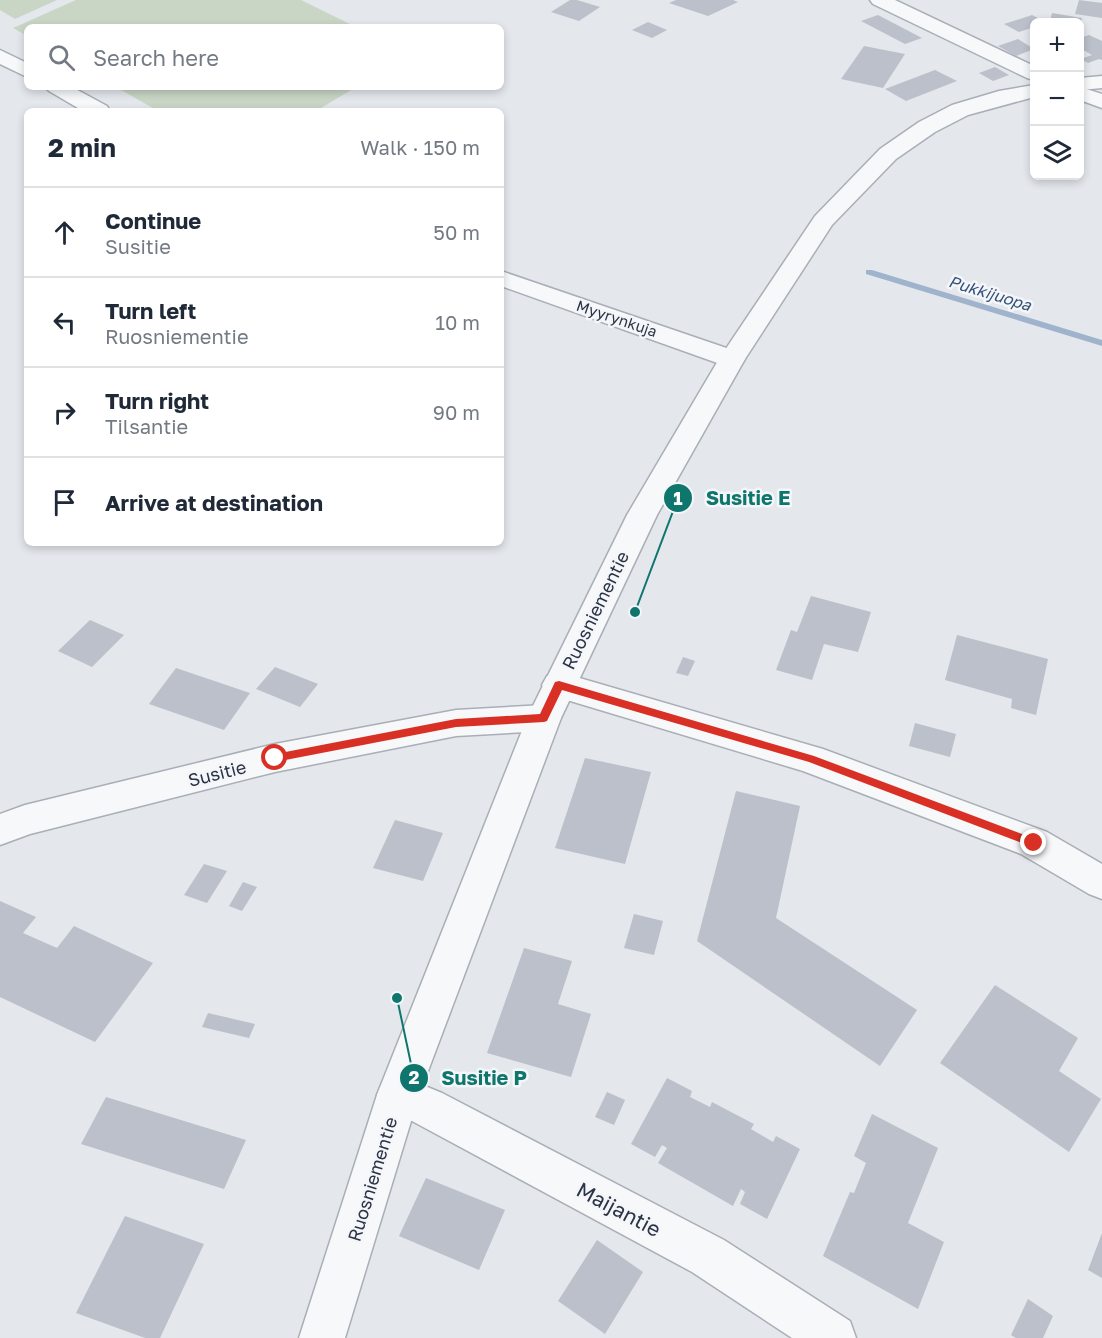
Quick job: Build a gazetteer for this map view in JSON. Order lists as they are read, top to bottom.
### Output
{
  "streets": {
    "street": [
      "Myyrynkuja",
      "Ruosniementie",
      "Susitie",
      "Maijantie"
    ]
  },
  "crossings": [
    ["Myyrynkuja", "Ruosniementie"],
    ["Ruosniementie", "Susitie"],
    ["Ruosniementie", "Maijantie"]
  ],
  "water": ["Pukkijuopa"],
  "places": ["Susitie E", "Susitie P"],
  "page": {
    "map_buttons": ["+", "−"],
    "search": "Search here",
    "heading": ["2 min", "Walk · 150 m"],
    "list": [
      ["Continue", "Susitie", "50 m"],
      ["Turn left", "Ruosniementie", "10 m"],
      ["Turn right", "Tilsantie", "90 m"],
      "Arrive at destination"
    ]
  }
}
